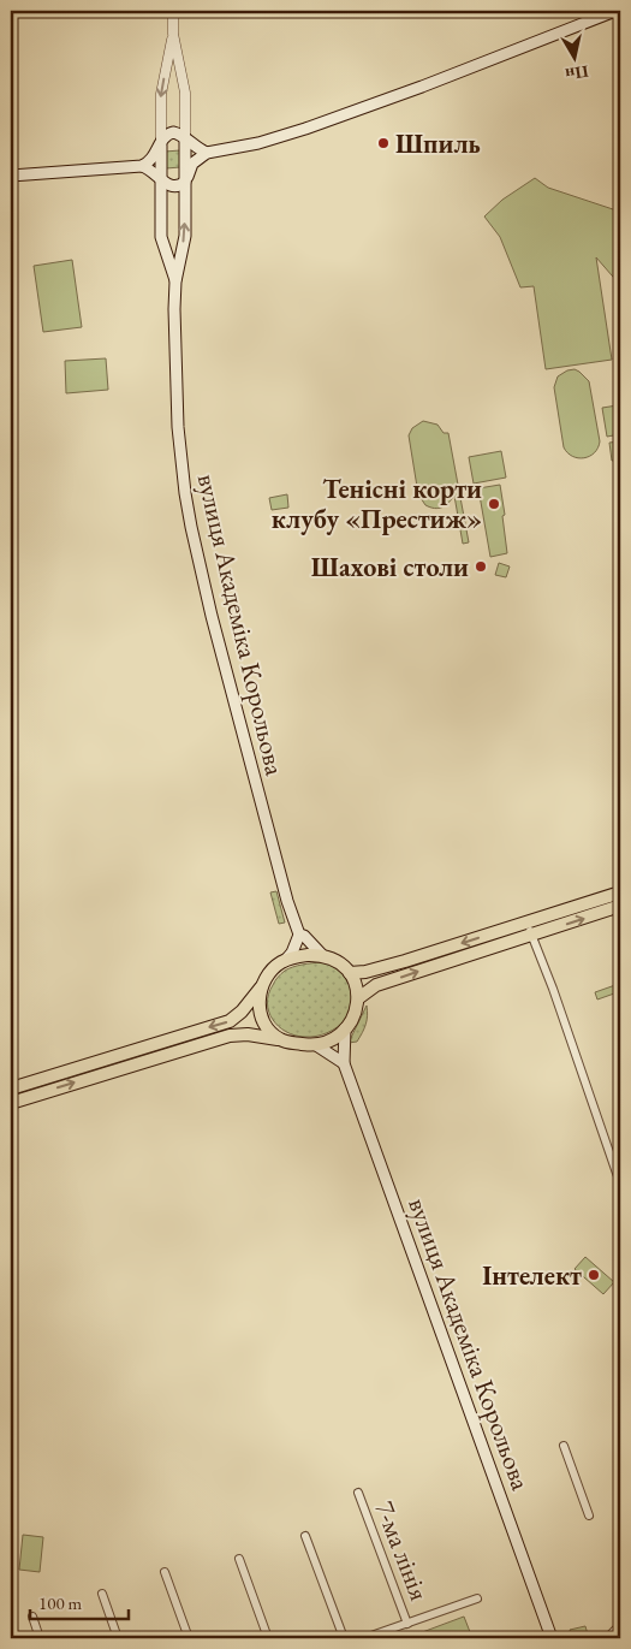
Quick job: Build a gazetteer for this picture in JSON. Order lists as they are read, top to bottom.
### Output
{
  "streets": {
    "main road": ["вулиця Академіка Корольова"],
    "street": ["7-ма лінія"]
  },
  "places": [
    "Шпиль",
    "Тенісні корти клубу «Престиж»",
    "Шахові столи",
    "Інтелект"
  ],
  "scale_bar": "100 m",
  "north": "bottom"
}
